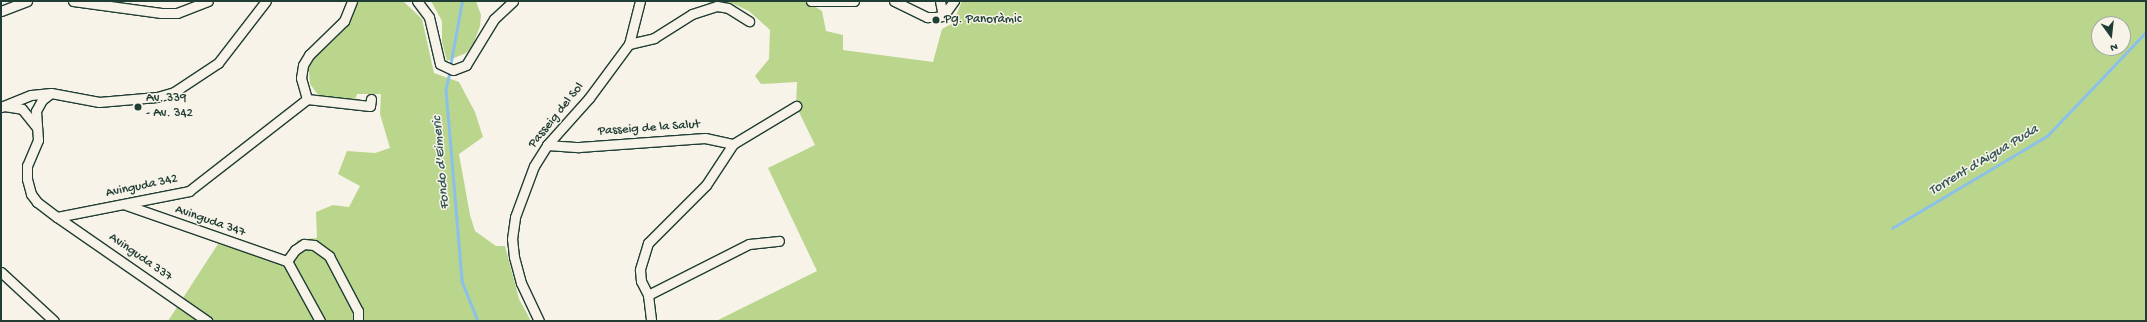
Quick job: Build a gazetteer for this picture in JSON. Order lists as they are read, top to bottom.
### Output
{
  "streets": {
    "street": [
      "Passeig del Sol",
      "Passeig de la Salut",
      "Avinguda 342",
      "Avinguda 347",
      "Avinguda 337"
    ]
  },
  "crossings": [
    ["Passeig del Sol", "Passeig de la Salut"],
    ["Avinguda 342", "Avinguda 347"],
    ["Avinguda 342", "Avinguda 337"]
  ],
  "water": ["Torrent d'Aigua Puda", "Fondo d'Eimeric"],
  "places": ["Pg. Panoràmic", "Av. 339 - Av. 342"],
  "north": "bottom"
}
